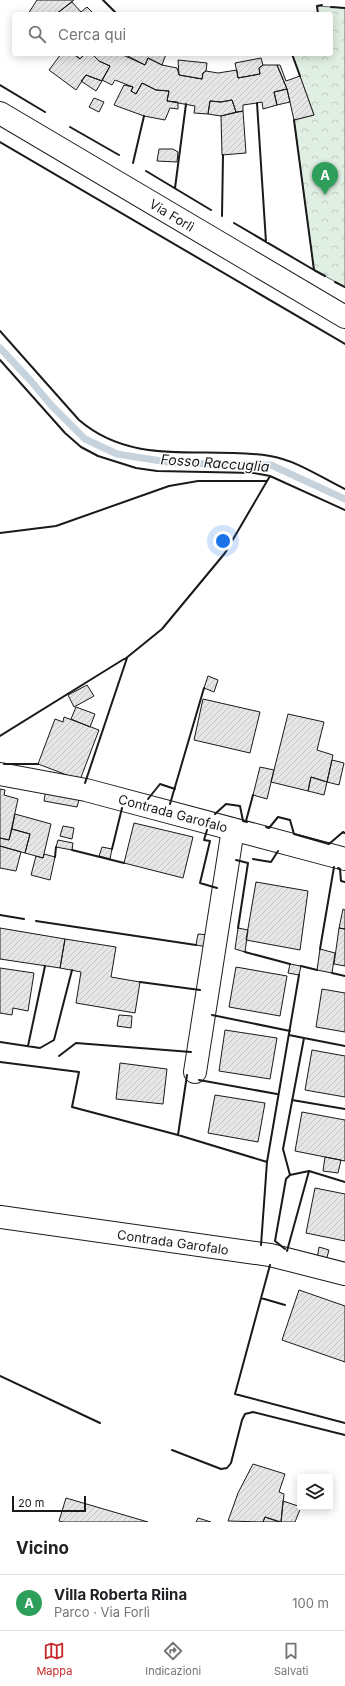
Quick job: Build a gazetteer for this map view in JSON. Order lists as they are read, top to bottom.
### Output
{
  "streets": {
    "street": ["Via Forlì", "Contrada Garofalo"]
  },
  "water": ["Fosso Raccuglia"],
  "scale_bar": "20 m",
  "page": {
    "search": "Cerca qui",
    "pins": "A",
    "scale": "20 m",
    "heading": "Vicino",
    "list": [
      {
        "mark": "A",
        "name": "Villa Roberta Riina",
        "note": "Parco · Via Forlì",
        "value": "100 m"
      }
    ],
    "nav": ["Mappa", "Indicazioni", "Salvati"]
  }
}
